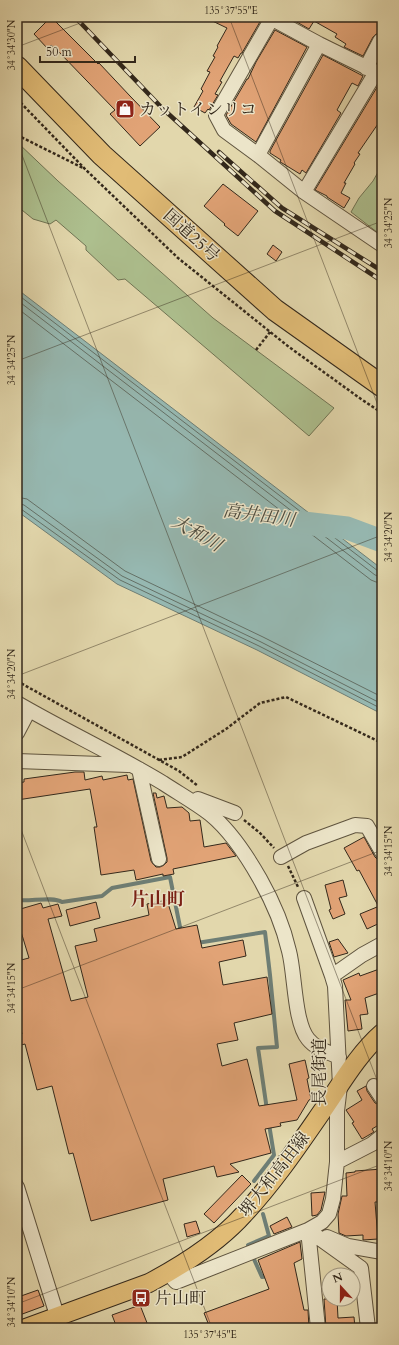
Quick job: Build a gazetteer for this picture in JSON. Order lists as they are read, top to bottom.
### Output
{
  "streets": {
    "highway": ["国道25号"],
    "main road": ["堺大和高田線"],
    "street": ["長尾街道"]
  },
  "crossings": [
    ["長尾街道", "堺大和高田線"]
  ],
  "districts": ["片山町"],
  "water": ["高井田川", "大和川"],
  "places": {
    "shop": ["カットインリコ"],
    "bus stop": ["片山町"]
  },
  "scale_bar": "50 m",
  "north": "top",
  "coordinates": [
    "135°37'55\"E",
    "34°34'30\"N",
    "34°34'25\"N",
    "34°34'20\"N",
    "34°34'15\"N",
    "34°34'10\"N",
    "135°37'45\"E"
  ]
}
